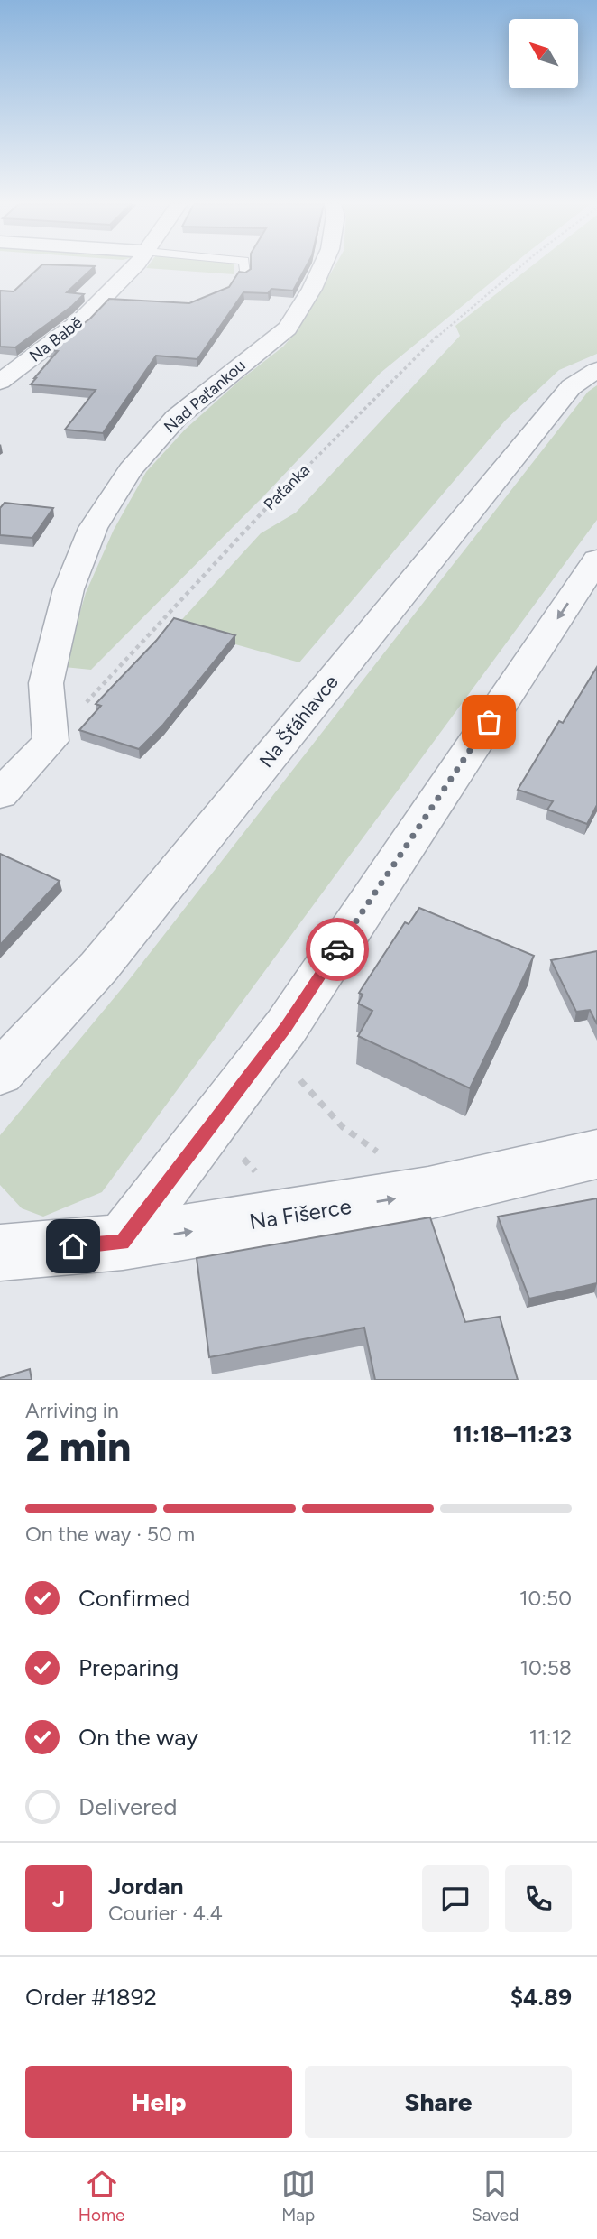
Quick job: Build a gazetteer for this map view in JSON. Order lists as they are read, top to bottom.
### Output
{
  "streets": {
    "street": [
      "Na Babě",
      "Nad Paťankou",
      "Na Šťáhlavce",
      "Na Fišerce"
    ],
    "path": ["Paťanka"]
  },
  "crossings": [
    ["Nad Paťankou", "Paťanka"]
  ],
  "one_way": ["Na Fišerce"],
  "north": "top left",
  "page": {
    "heading": ["2 min", "Arriving in", "11:18–11:23"],
    "panel": [
      "Jordan",
      "Courier · 4.4",
      "Order #1892",
      "$4.89"
    ],
    "bar": "On the way · 50 m",
    "list": [
      ["Confirmed", "10:50"],
      ["Preparing", "10:58"],
      ["On the way", "11:12"],
      "Delivered"
    ],
    "round": "J",
    "buttons": ["Help", "Share"],
    "tabs": ["Home", "Map", "Saved"]
  }
}
